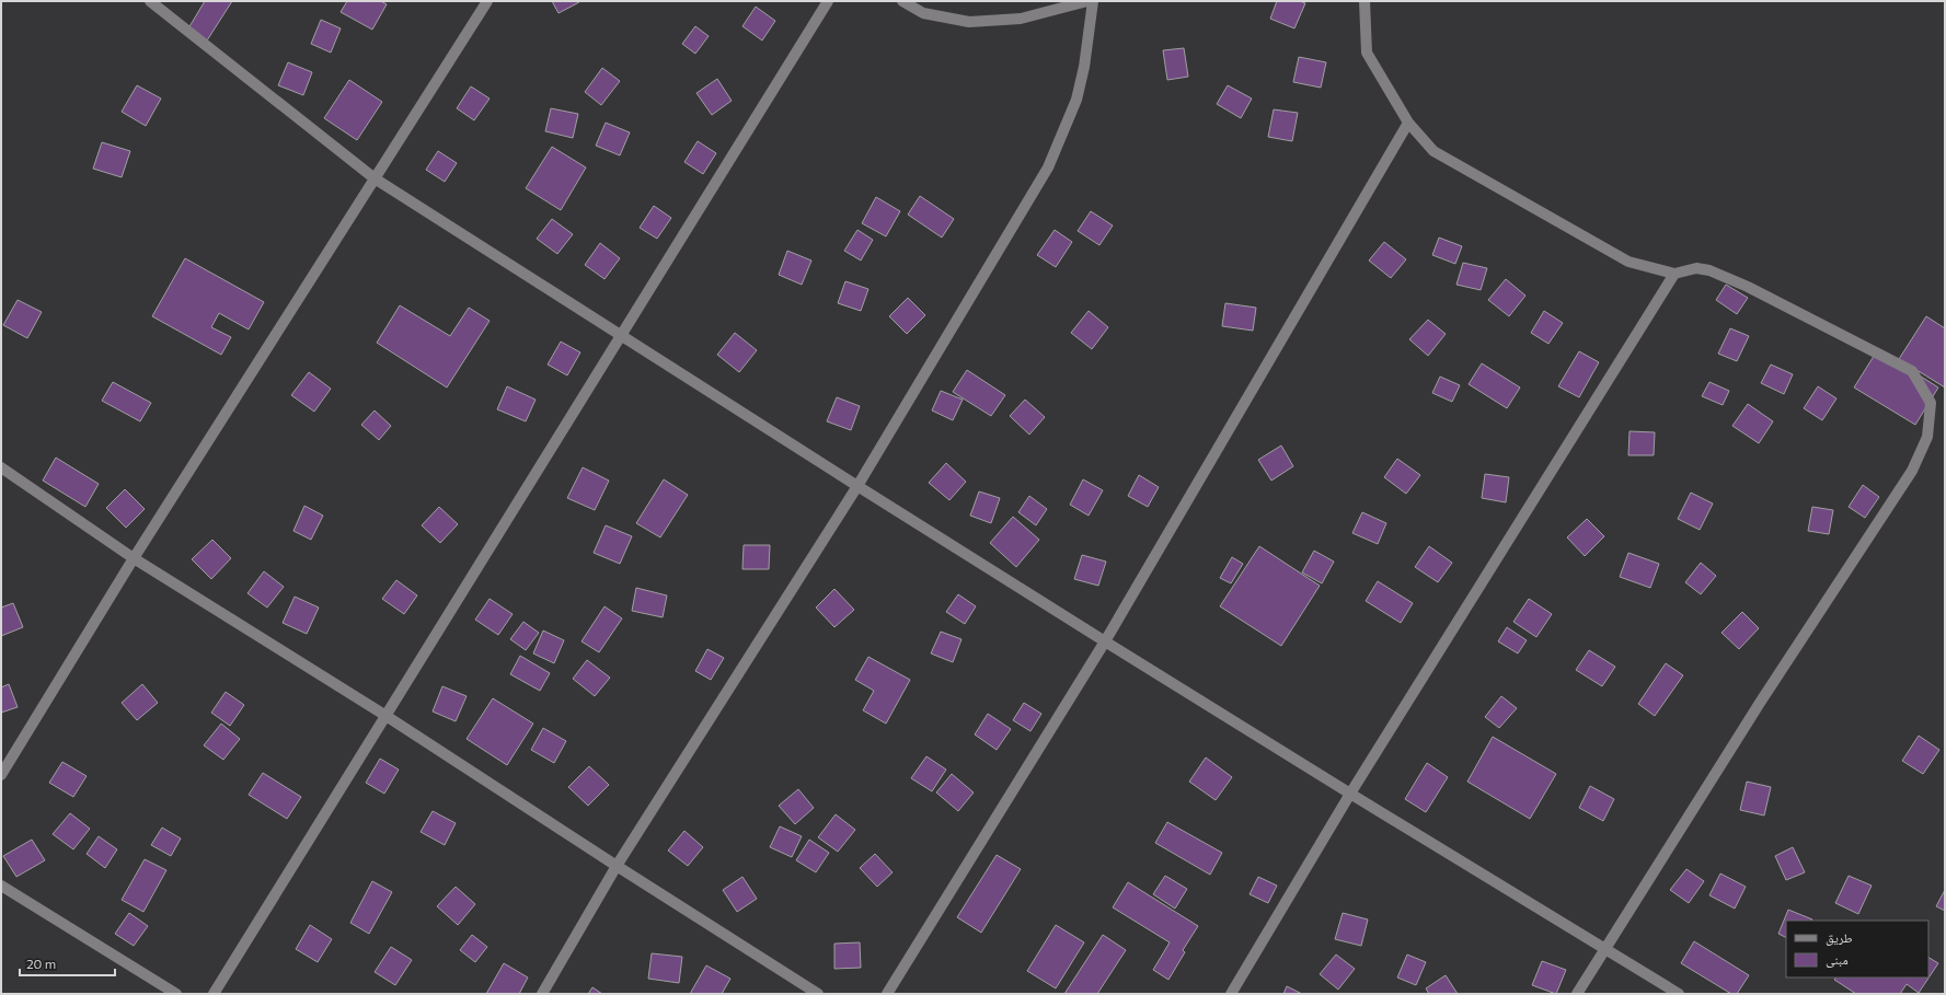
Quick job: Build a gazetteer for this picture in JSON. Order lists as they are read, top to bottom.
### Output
{
  "legend": ["طريق", "مبنى"],
  "scale_bar": "20 m"
}
